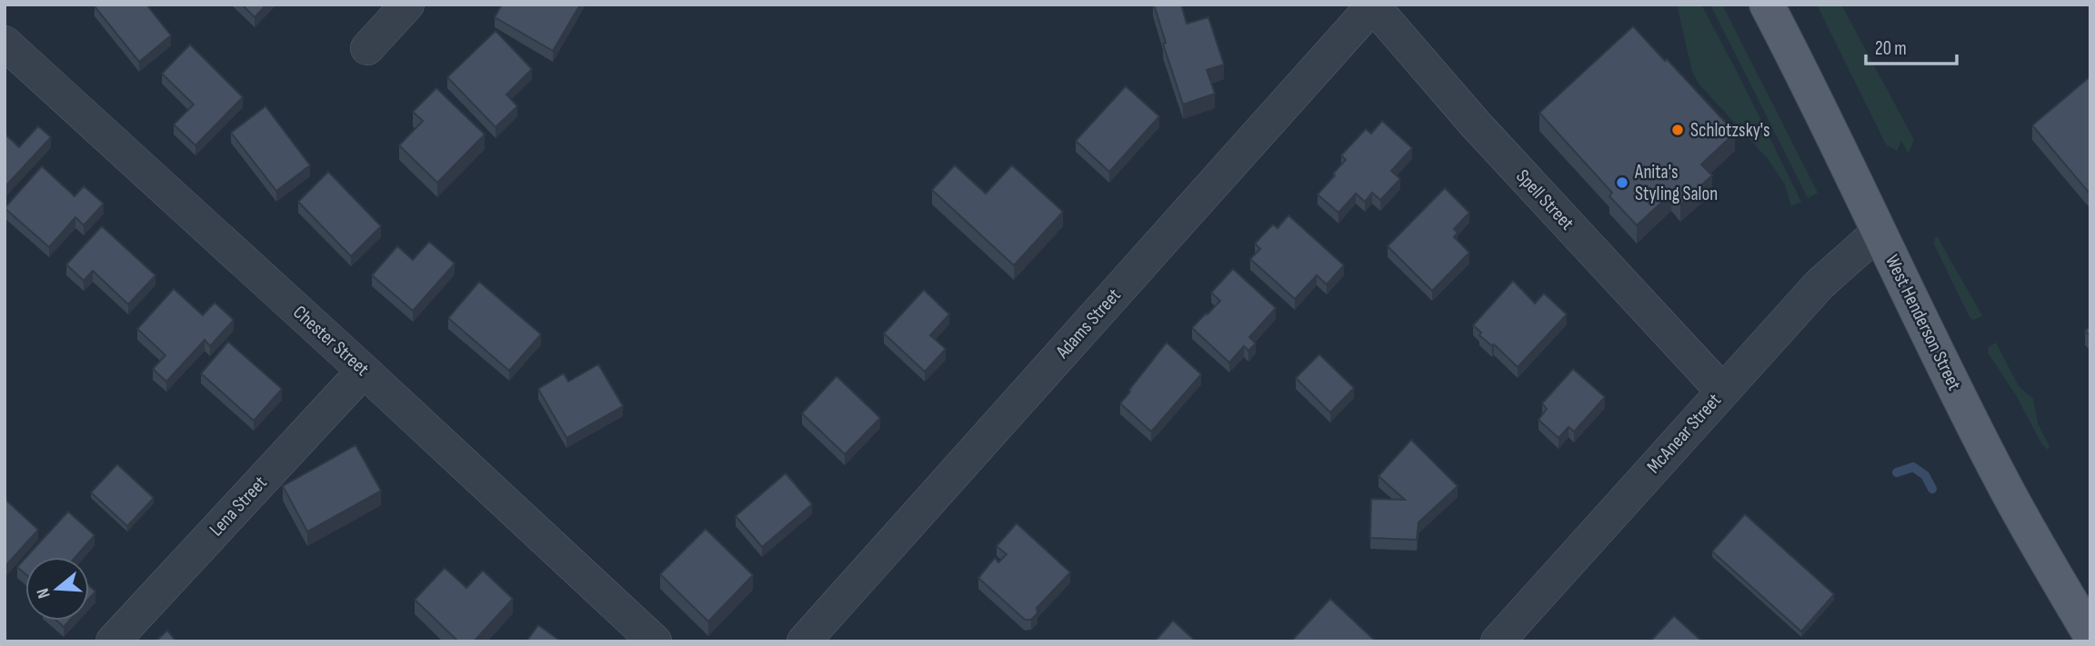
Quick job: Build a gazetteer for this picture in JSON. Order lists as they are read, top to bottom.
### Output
{
  "streets": {
    "main road": ["West Henderson Street"],
    "street": [
      "Spell Street",
      "Adams Street",
      "Chester Street",
      "McAnear Street",
      "Lena Street"
    ]
  },
  "crossings": [
    ["Spell Street", "Adams Street"],
    ["Spell Street", "McAnear Street"],
    ["West Henderson Street", "McAnear Street"],
    ["Chester Street", "Lena Street"]
  ],
  "places": ["Schlotzsky's", "Anita's Styling Salon"],
  "scale_bar": "20 m",
  "north": "left"
}
